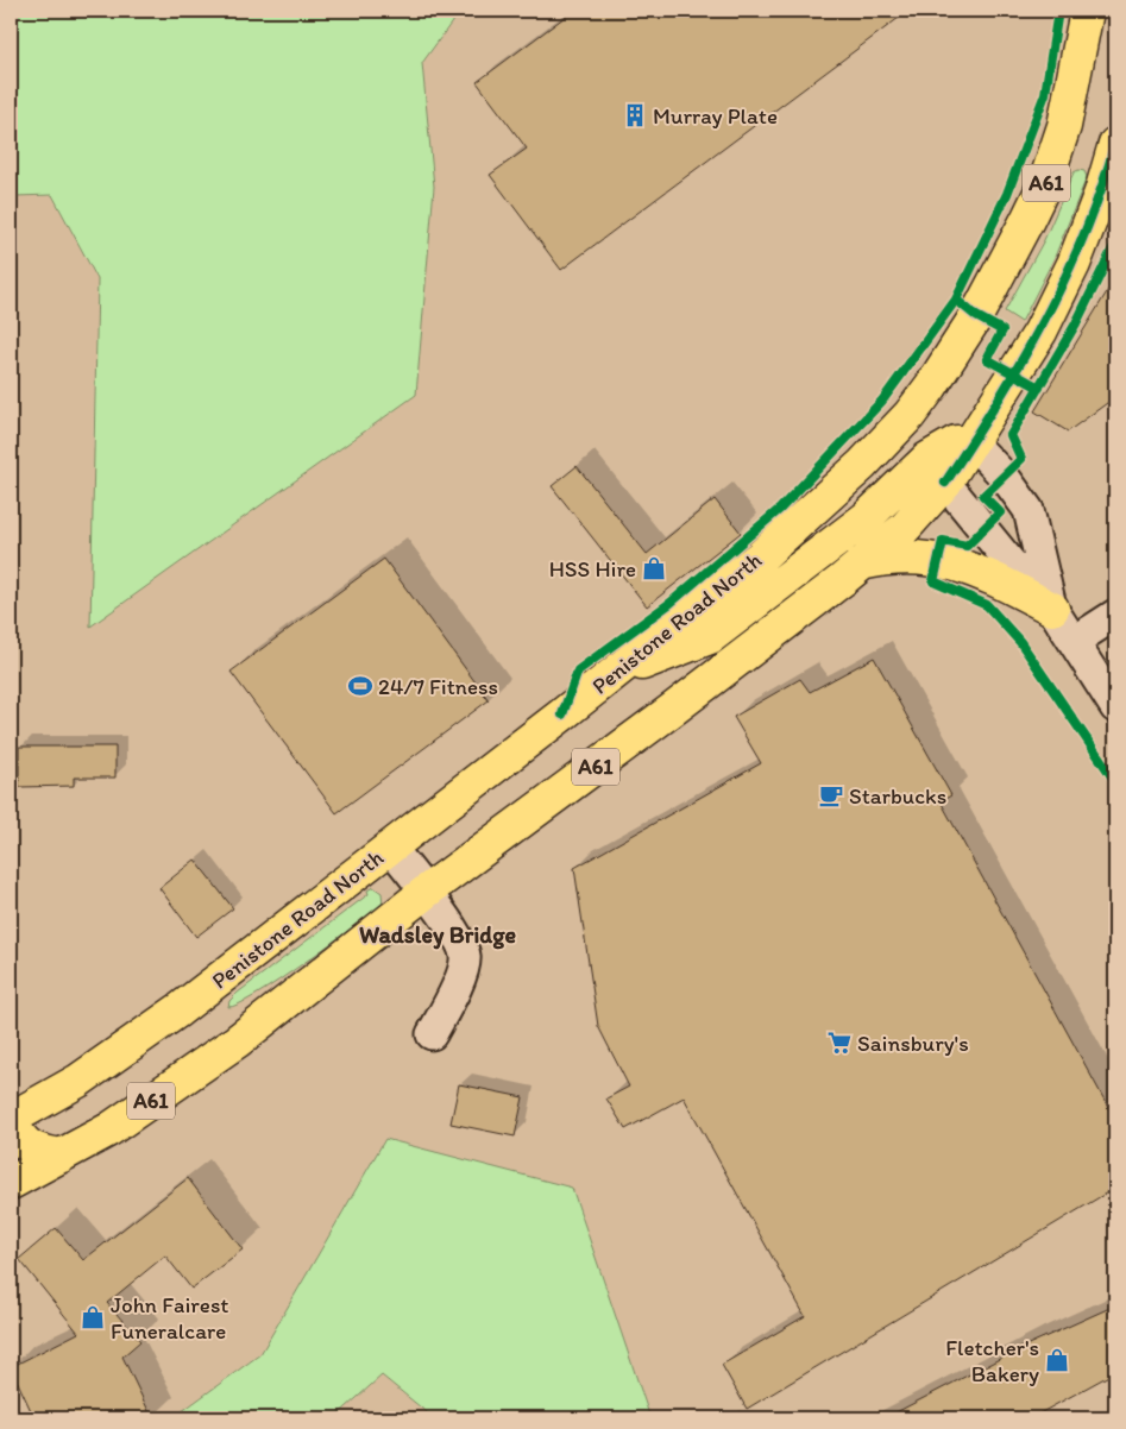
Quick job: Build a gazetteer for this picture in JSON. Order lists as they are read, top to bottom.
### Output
{
  "streets": {
    "highway": ["A61", "Penistone Road North"]
  },
  "districts": ["Wadsley Bridge"],
  "places": {
    "building": ["Murray Plate"],
    "shop": ["HSS Hire", "John Fairest Funeralcare", "Fletcher's Bakery"],
    "sports": ["24/7 Fitness"],
    "cafe": ["Starbucks"],
    "supermarket": ["Sainsbury's"]
  }
}
